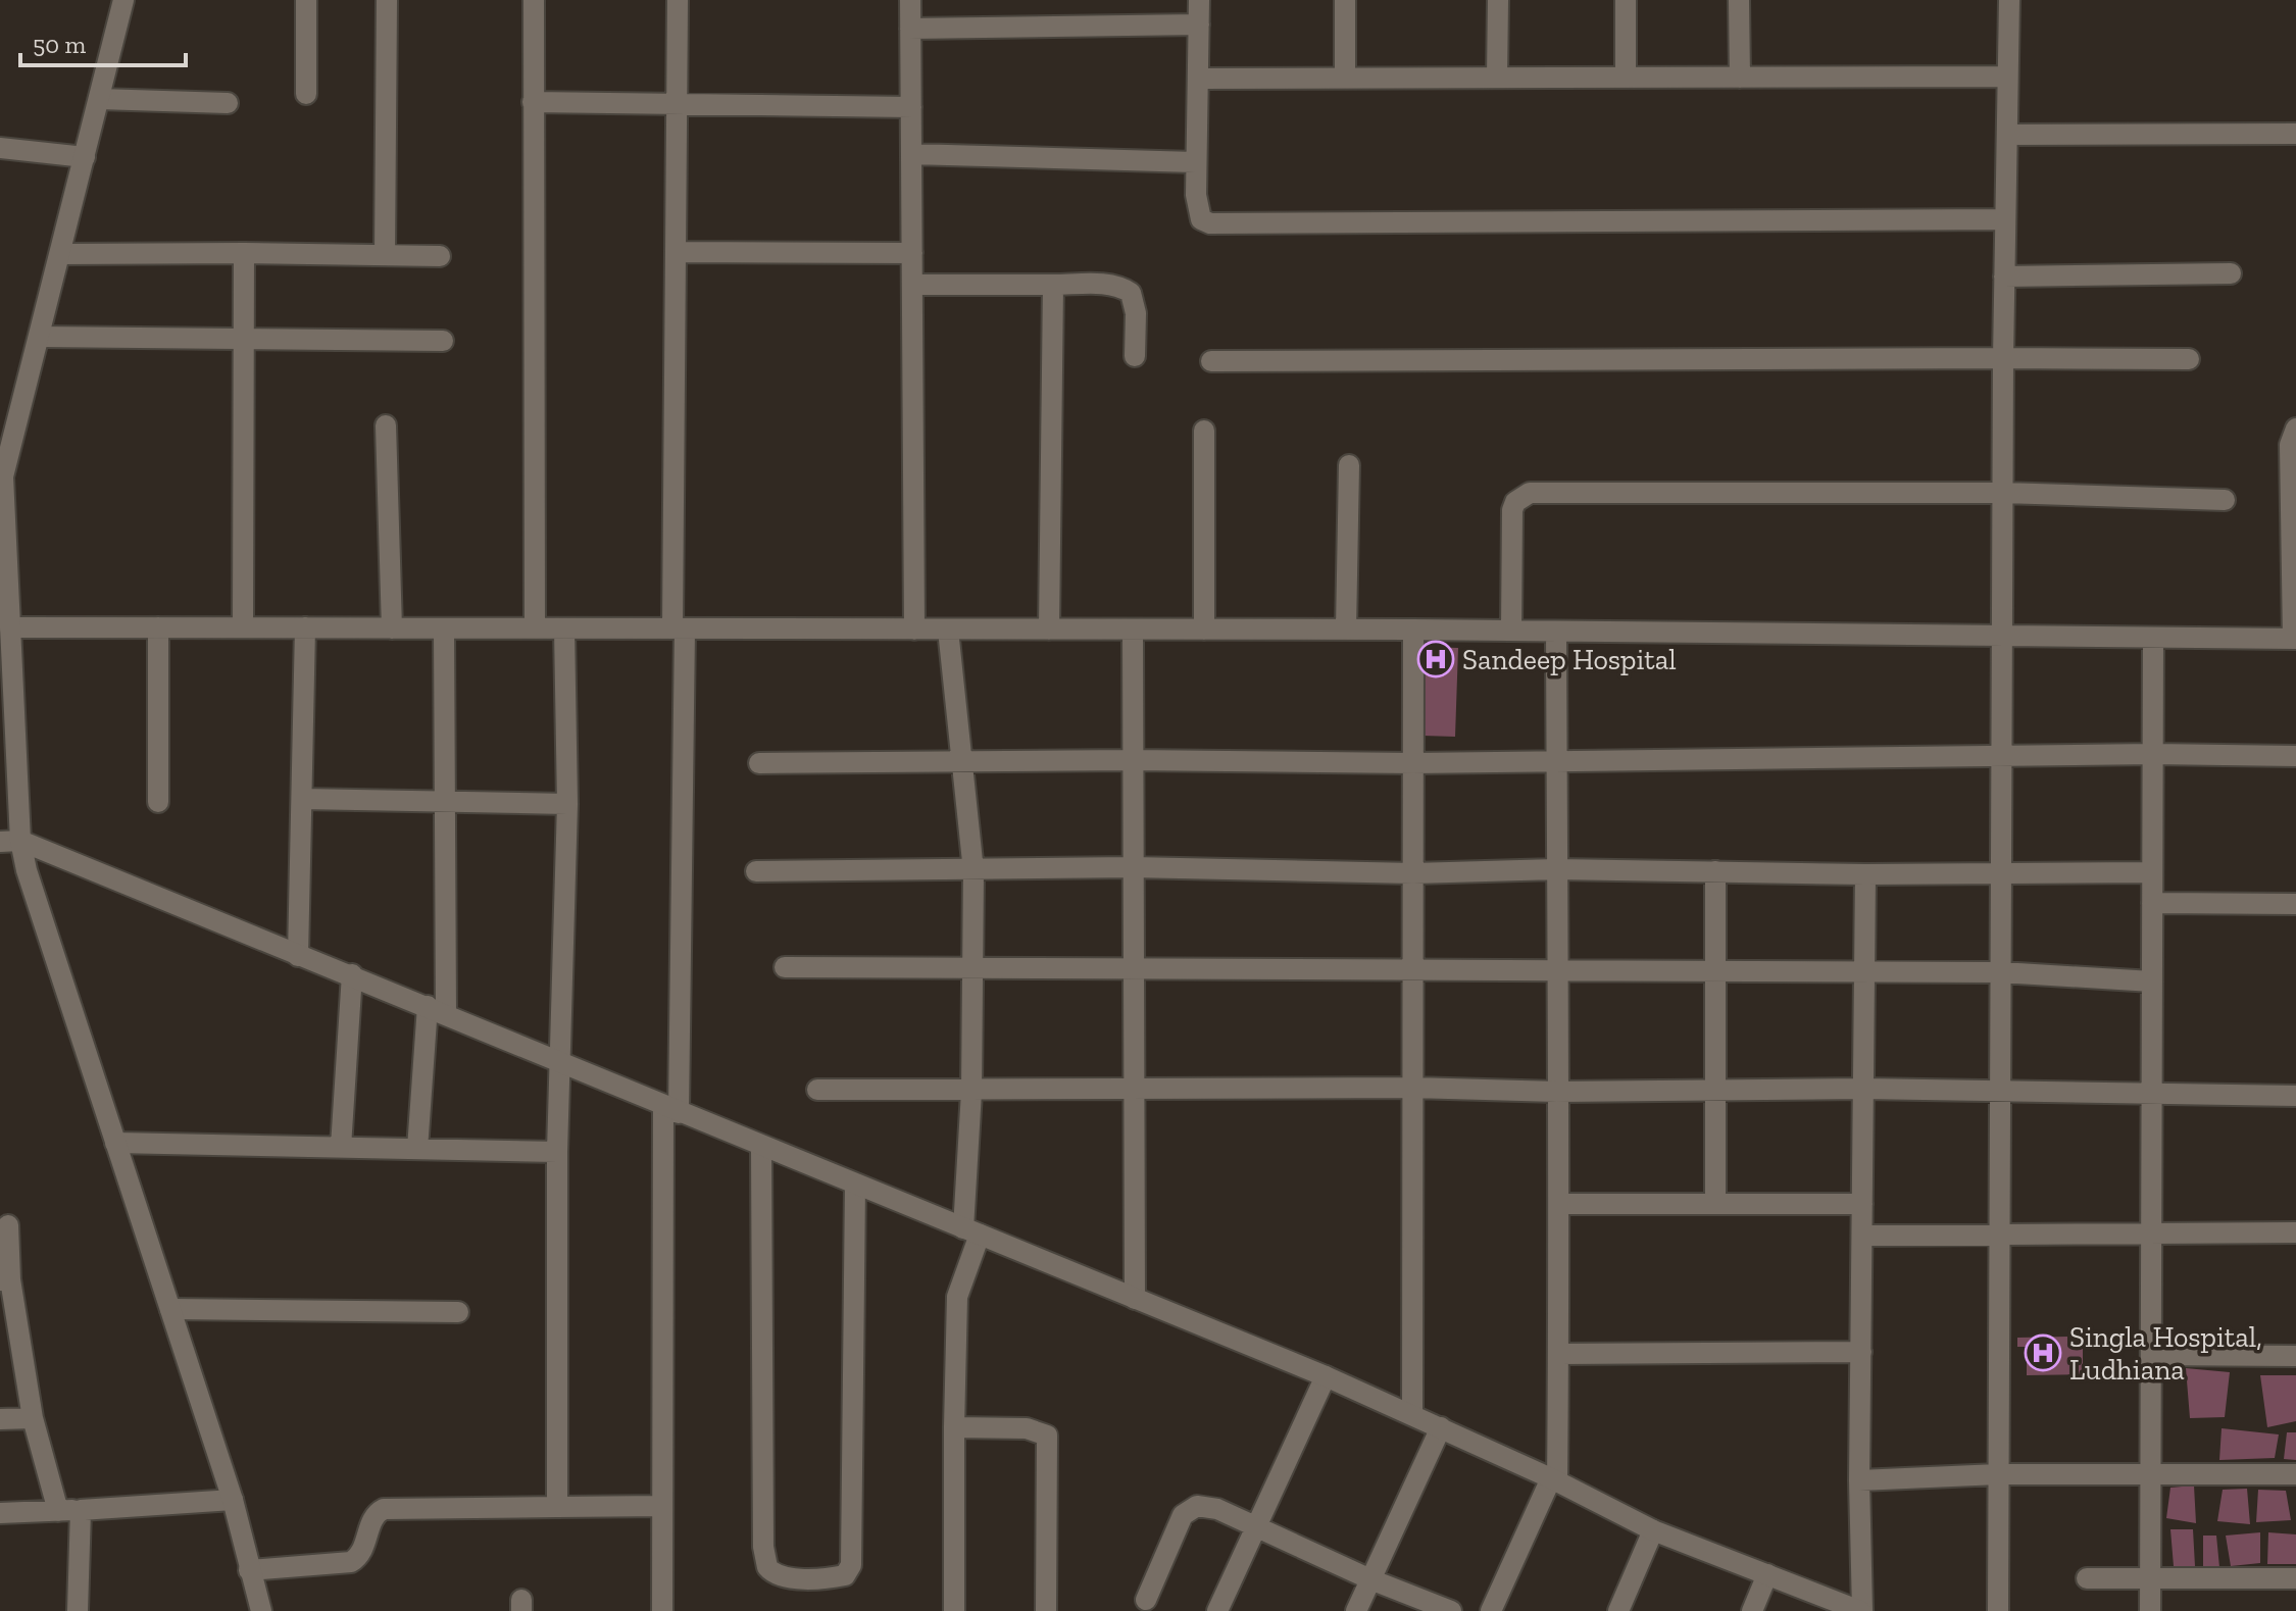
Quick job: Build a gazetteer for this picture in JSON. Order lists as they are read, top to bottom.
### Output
{
  "places": {
    "hospital": ["Sandeep Hospital", "Singla Hospital, Ludhiana"]
  },
  "scale_bar": "50 m"
}
